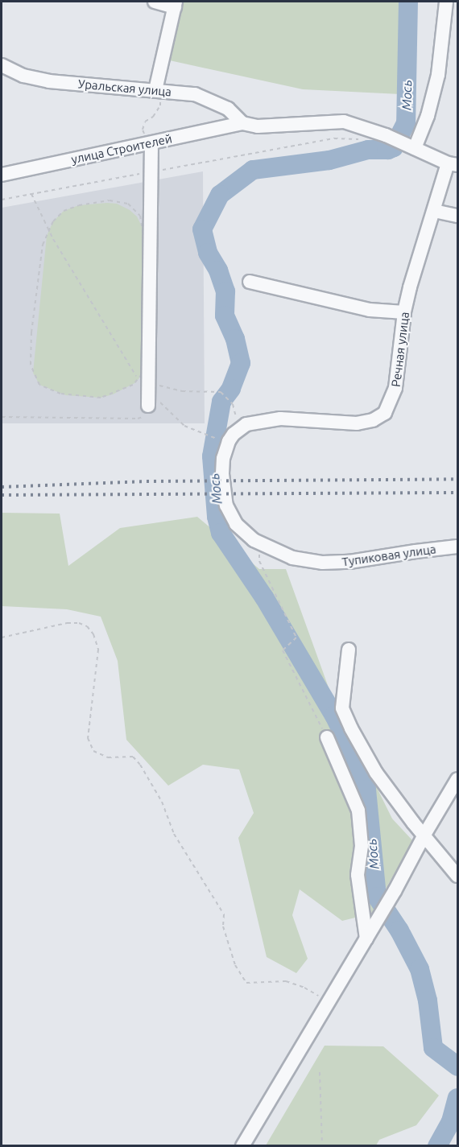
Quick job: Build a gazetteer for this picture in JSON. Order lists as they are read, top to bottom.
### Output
{
  "streets": {
    "street": [
      "Уральская улица",
      "улица Строителей",
      "Речная улица",
      "Тупиковая улица"
    ]
  },
  "crossings": [
    ["Уральская улица", "улица Строителей"],
    ["улица Строителей", "Речная улица"],
    ["Речная улица", "Тупиковая улица"]
  ],
  "water": ["Мось"]
}
